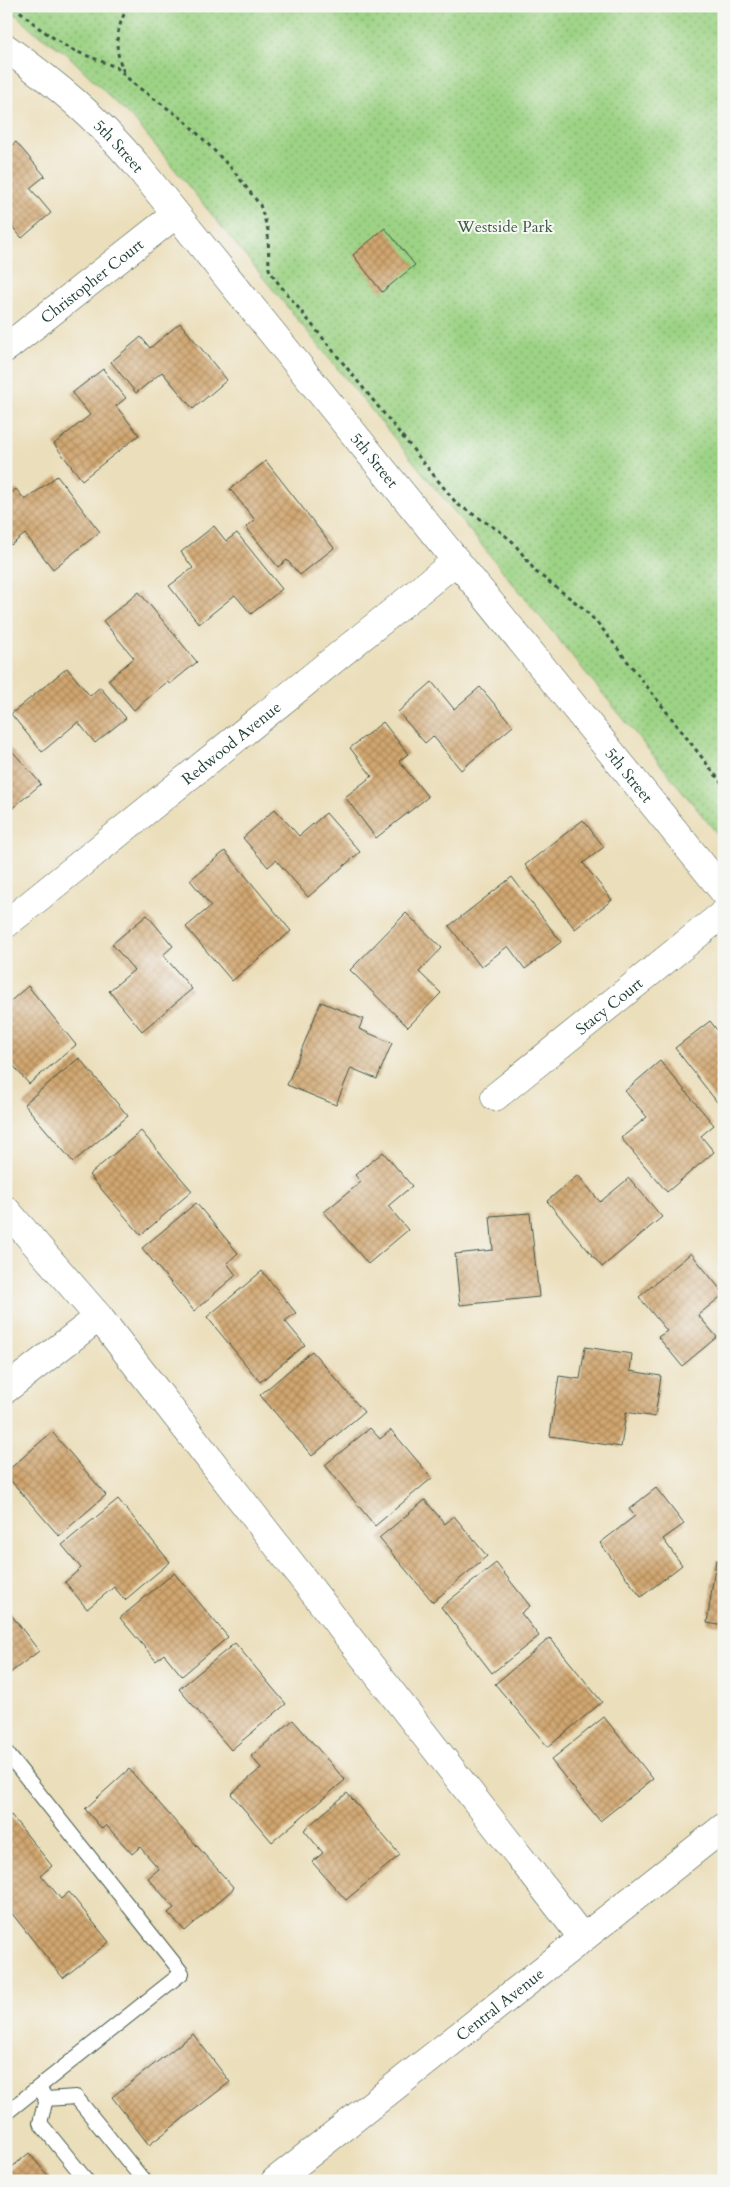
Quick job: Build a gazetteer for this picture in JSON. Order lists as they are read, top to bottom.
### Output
{
  "streets": {
    "street": [
      "5th Street",
      "Christopher Court",
      "Redwood Avenue",
      "Stacy Court",
      "Central Avenue"
    ]
  },
  "crossings": [
    ["5th Street", "Christopher Court"],
    ["5th Street", "Redwood Avenue"]
  ],
  "parks": ["Westside Park"]
}
